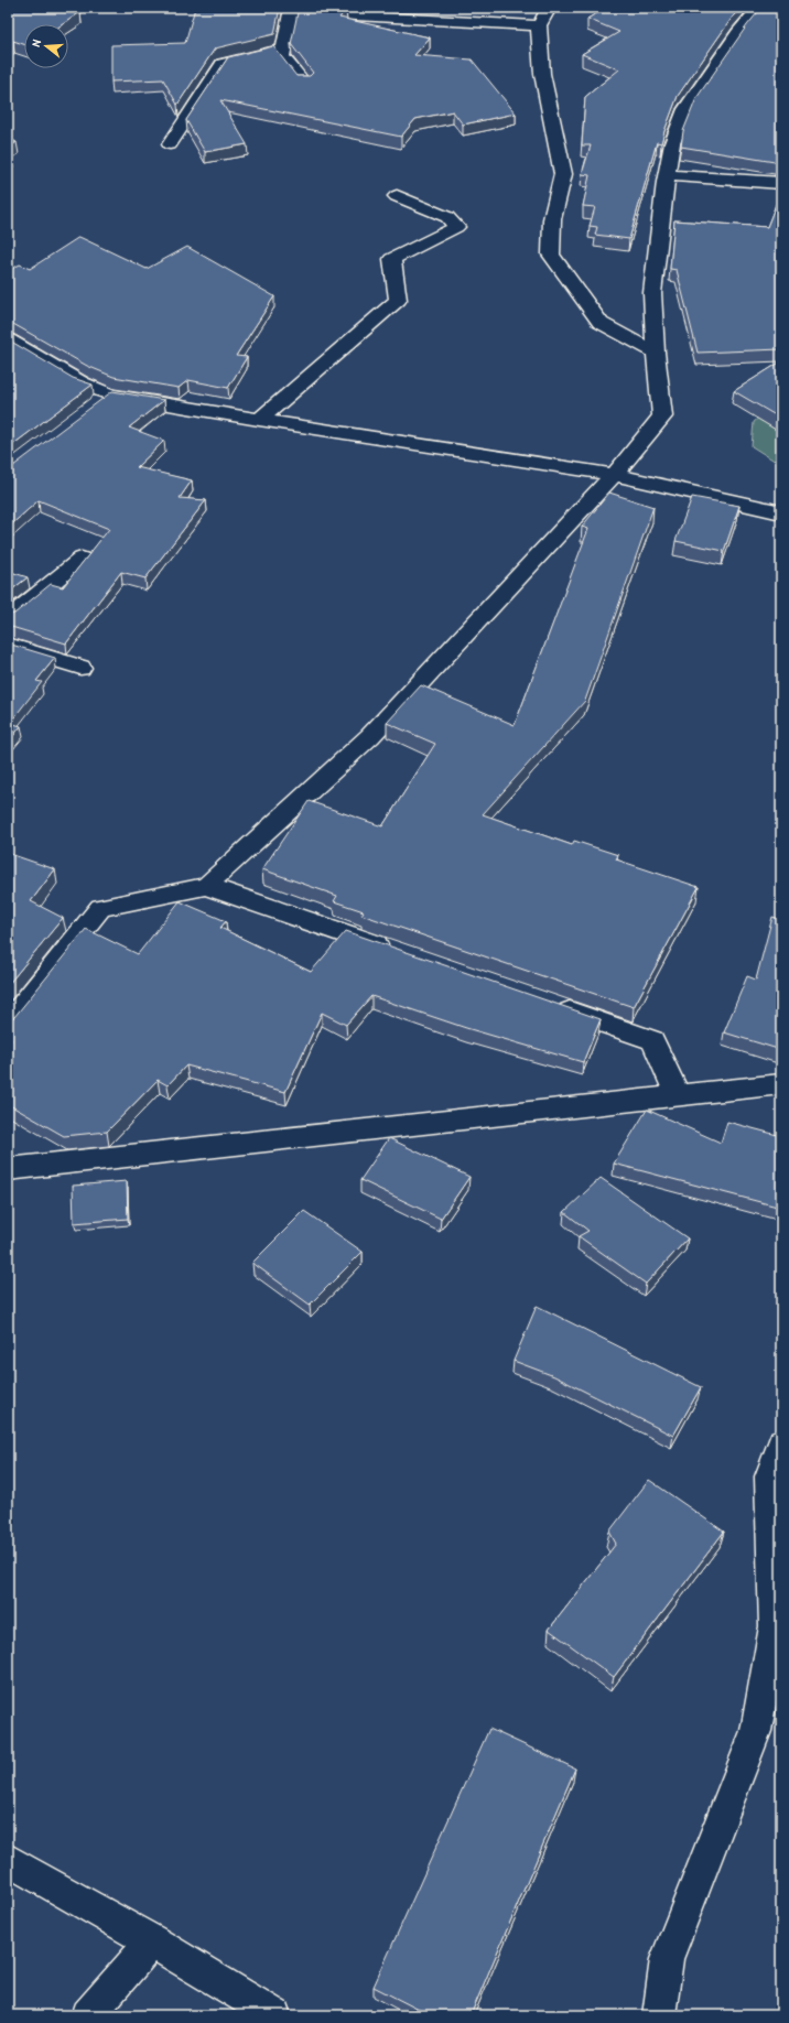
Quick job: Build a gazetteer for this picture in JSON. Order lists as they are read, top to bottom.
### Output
{
  "north": "left"
}
